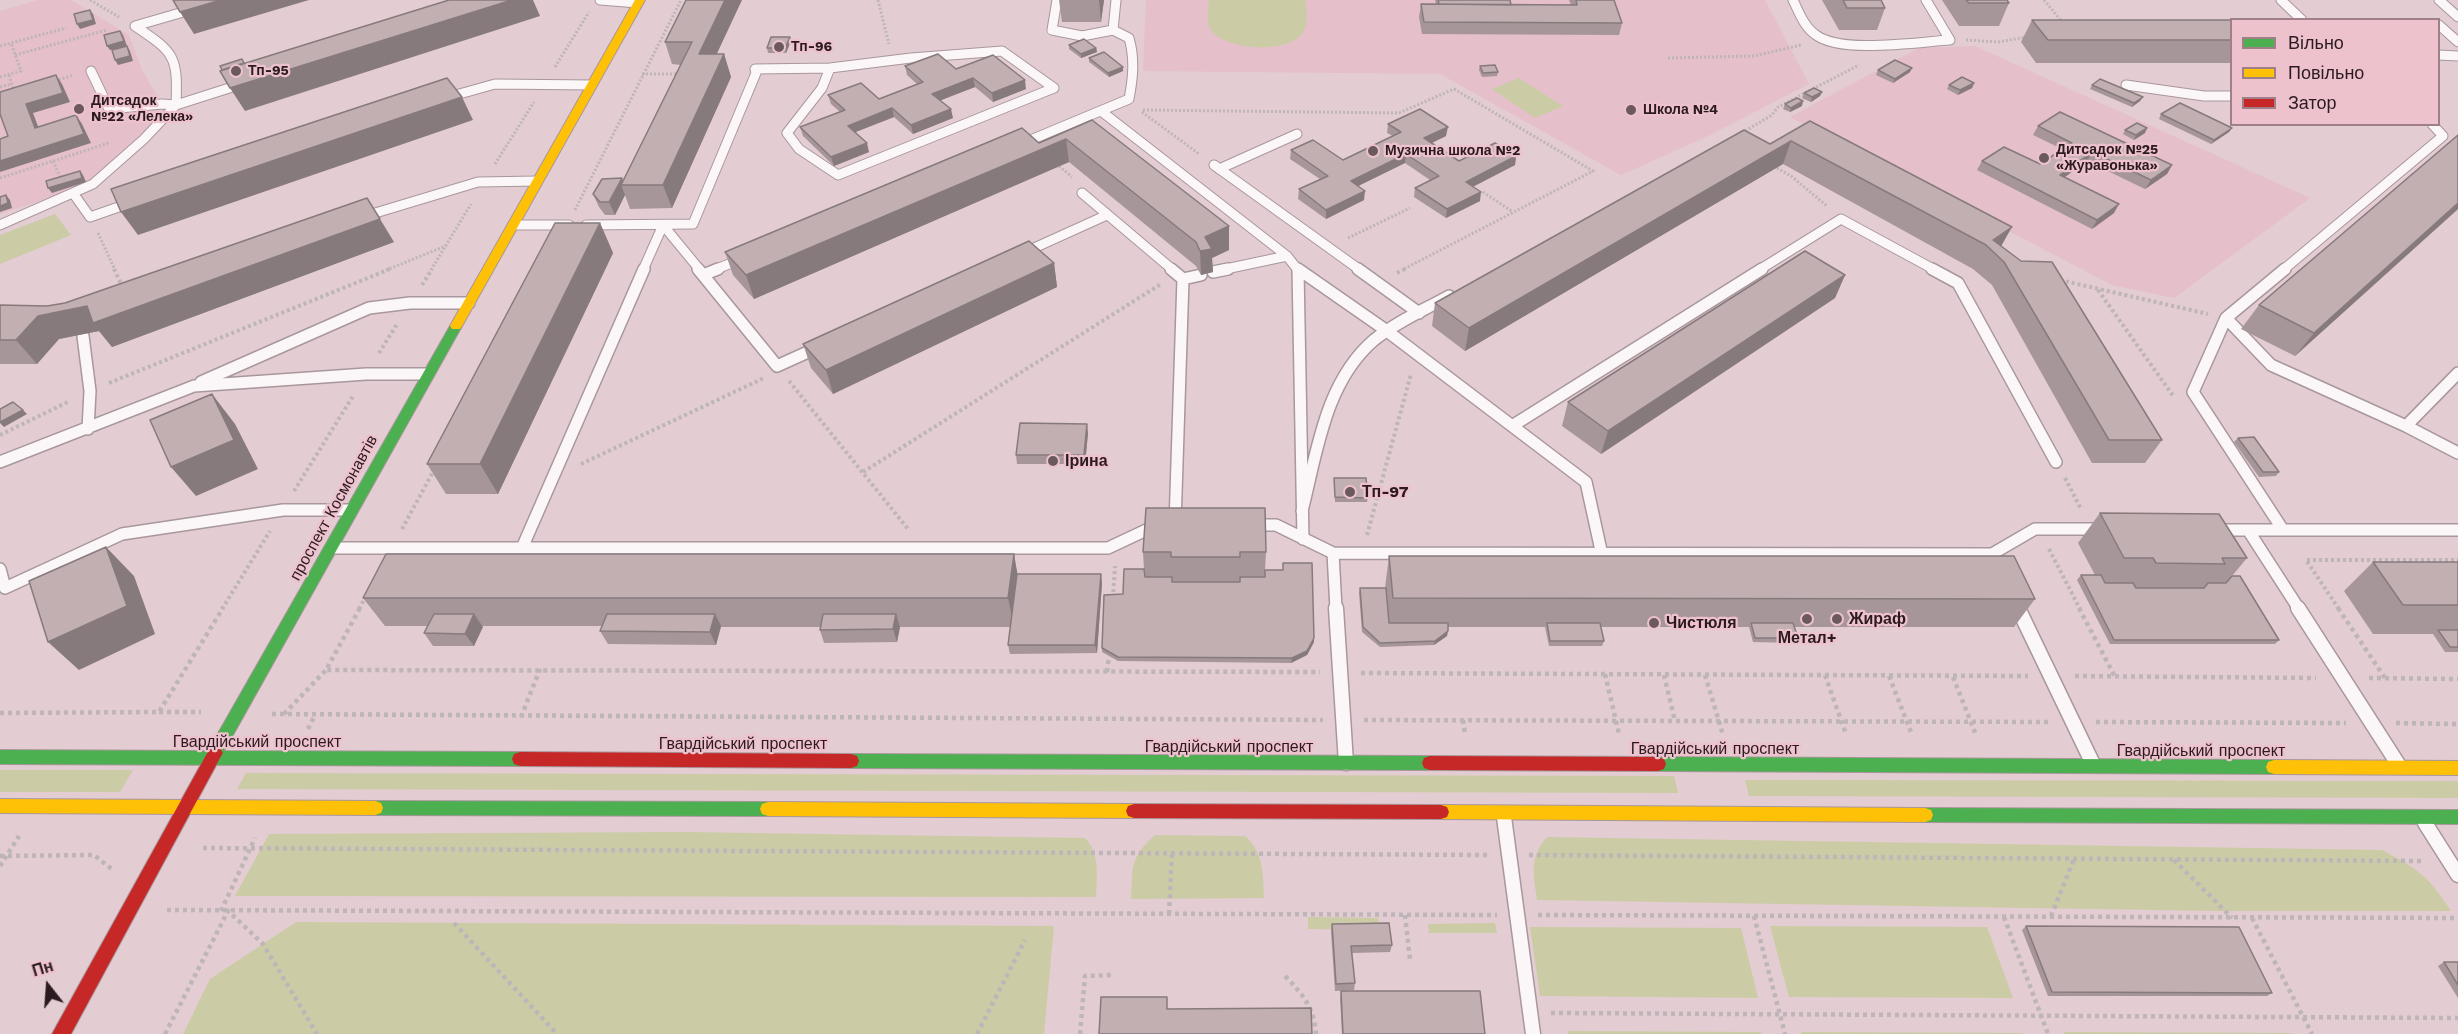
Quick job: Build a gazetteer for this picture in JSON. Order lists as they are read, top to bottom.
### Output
{
  "streets": {
    "main road": ["проспект Космонавтів", "Гвардійський проспект"]
  },
  "crossings": [
    ["проспект Космонавтів", "Гвардійський проспект"]
  ],
  "places": [
    "Тп-96",
    "Тп-95",
    "Дитсадок №22 «Лелека»",
    "Школа №4",
    "Музична школа №2",
    "Дитсадок №25 «Журавонька»",
    "Ірина",
    "Тп-97",
    "Метал+",
    "Жираф",
    "Чистюля"
  ],
  "legend": ["Вільно", "Повільно", "Затор"],
  "north": "top"
}
